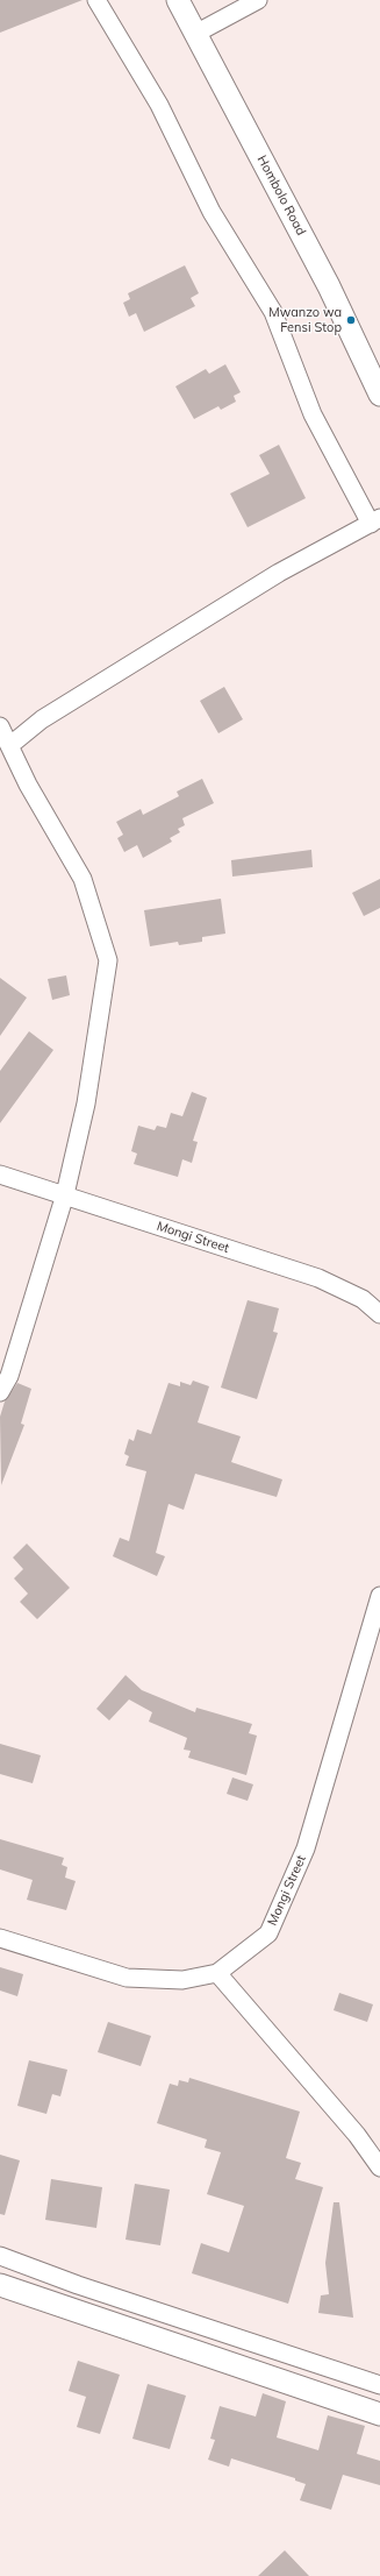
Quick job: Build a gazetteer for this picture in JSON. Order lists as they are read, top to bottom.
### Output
{
  "streets": {
    "street": ["Hombolo Road", "Mongi Street"]
  },
  "places": ["Mwanzo wa Fensi Stop"]
}
